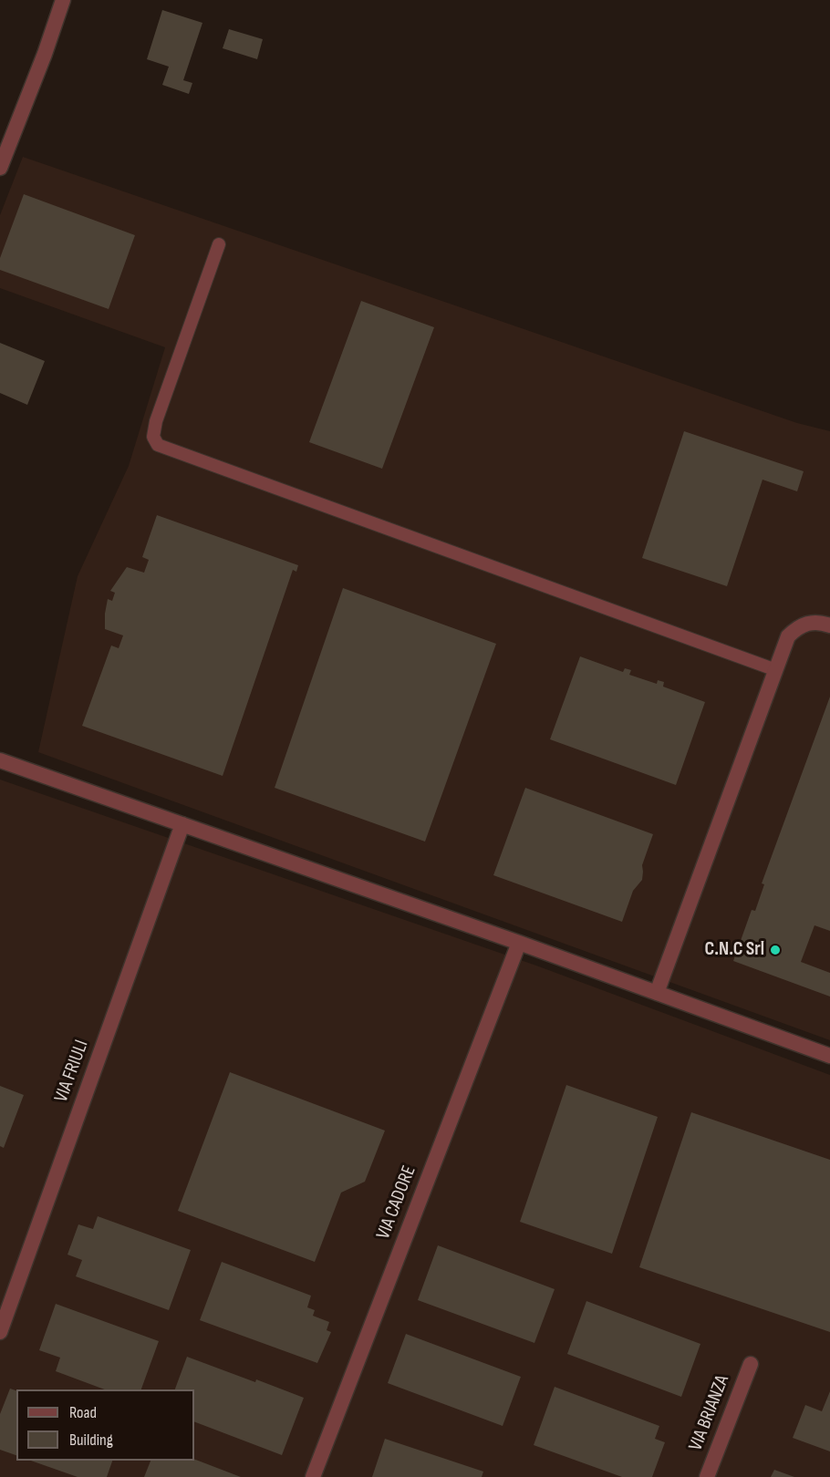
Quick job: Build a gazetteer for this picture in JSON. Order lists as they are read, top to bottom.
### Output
{
  "streets": {
    "street": ["VIA FRIULI", "VIA CADORE", "VIA BRIANZA"]
  },
  "places": ["C.N.C Srl"],
  "legend": ["Road", "Building"]
}
